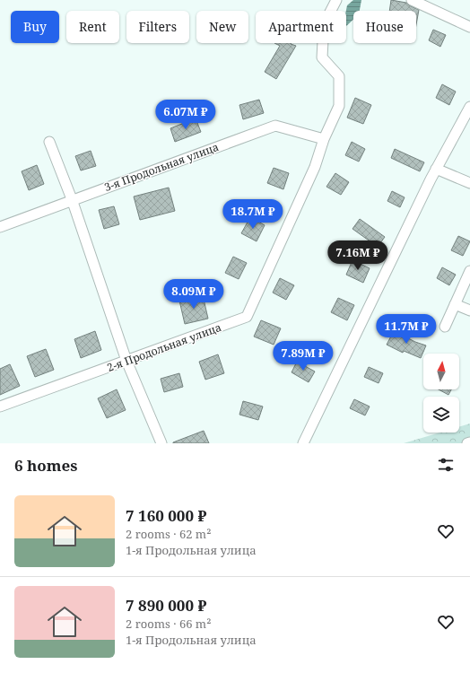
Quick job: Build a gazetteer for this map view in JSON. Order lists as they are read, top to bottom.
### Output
{
  "streets": {
    "street": ["3-я Продольная улица", "2-я Продольная улица"]
  },
  "crossings": [
    ["3-я Продольная улица", "2-я Продольная улица"]
  ],
  "north": "top",
  "page": {
    "chip": [
      "Buy",
      "Rent",
      "Filters",
      "New",
      "Apartment",
      "House"
    ],
    "price": [
      "6.07M ₽",
      "18.7M ₽",
      "7.16M ₽",
      "8.09M ₽",
      "11.7M ₽",
      "7.89M ₽"
    ],
    "heading": "6 homes",
    "list": [
      {
        "name": "7 160 000 ₽",
        "note": "2 rooms · 62 m² · 1-я Продольная улица"
      },
      {
        "name": "7 890 000 ₽",
        "note": "2 rooms · 66 m² · 1-я Продольная улица"
      }
    ]
  }
}
